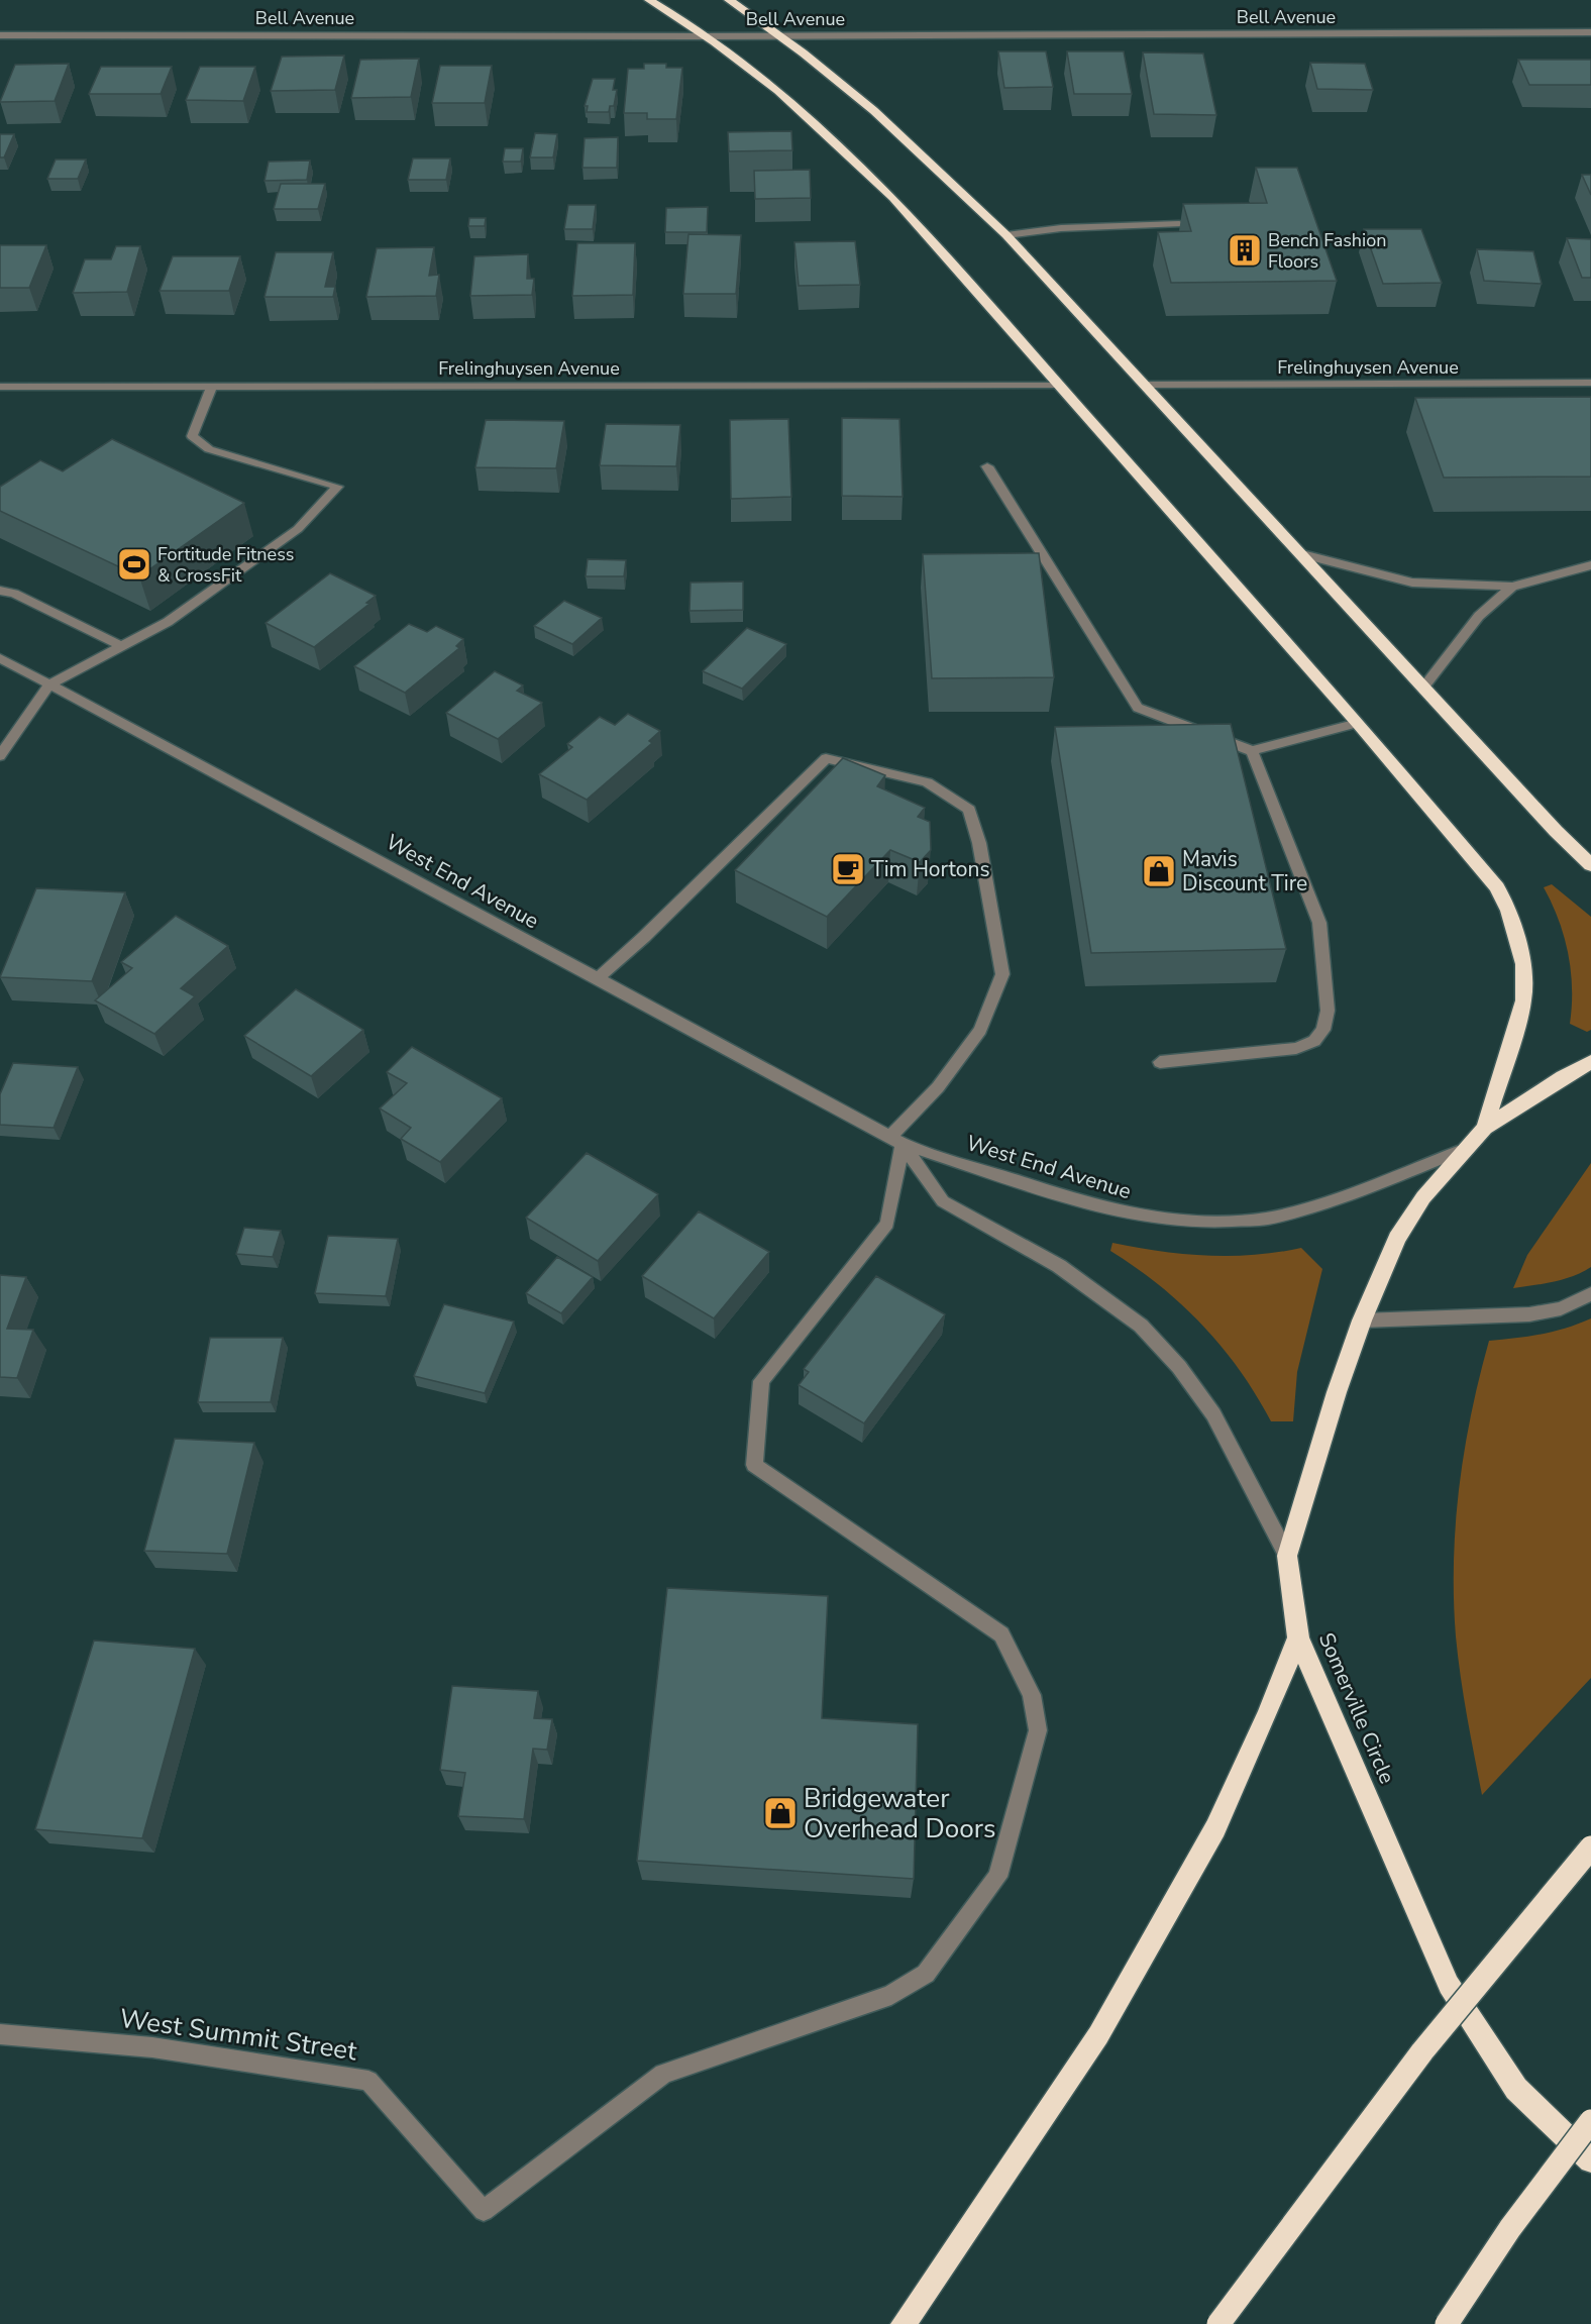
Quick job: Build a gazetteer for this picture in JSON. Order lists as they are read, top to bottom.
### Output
{
  "streets": {
    "highway": ["Somerville Circle"],
    "street": [
      "Bell Avenue",
      "Frelinghuysen Avenue",
      "West End Avenue",
      "West Summit Street"
    ]
  },
  "crossings": [
    ["West End Avenue", "Somerville Circle"],
    ["West End Avenue", "West Summit Street"]
  ],
  "places": {
    "building": ["Bench Fashion Floors"],
    "sports": ["Fortitude Fitness & CrossFit"],
    "cafe": ["Tim Hortons"],
    "shop": ["Mavis Discount Tire", "Bridgewater Overhead Doors"]
  }
}
